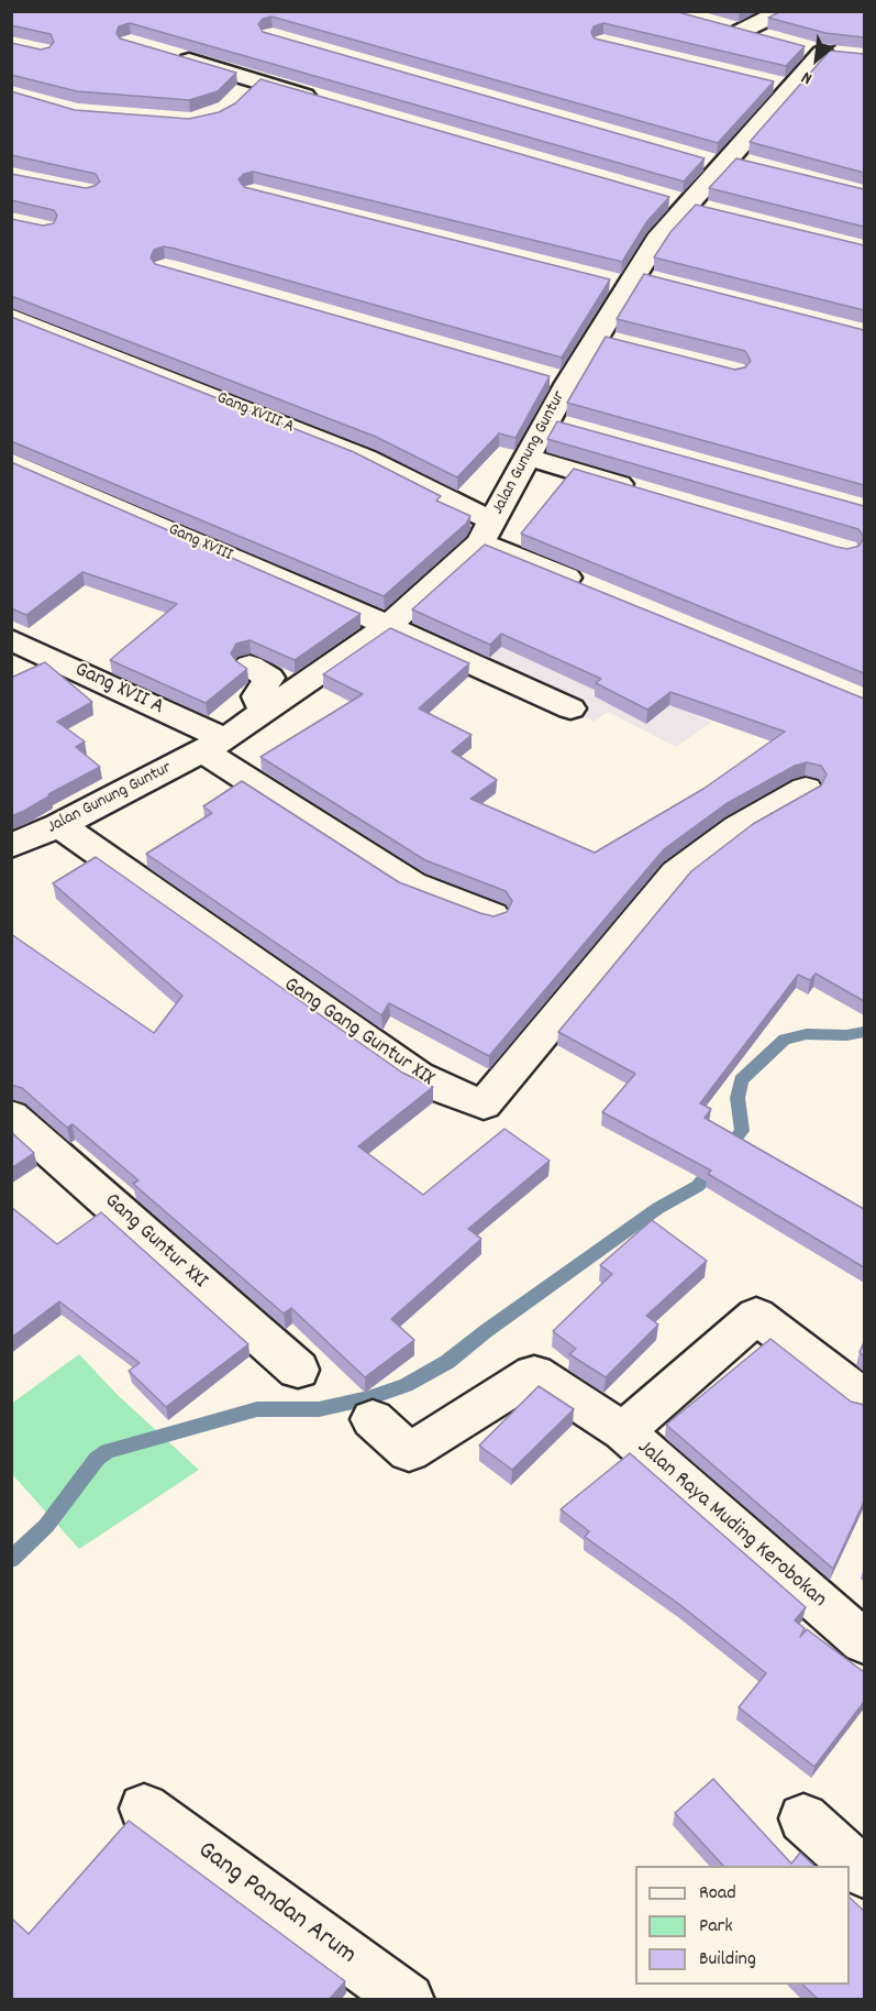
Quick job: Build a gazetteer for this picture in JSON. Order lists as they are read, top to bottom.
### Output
{
  "streets": {
    "street": [
      "Gang XVIII A",
      "Jalan Gunung Guntur",
      "Gang XVIII",
      "Gang XVII A",
      "Gang Gang Guntur XIX",
      "Gang Guntur XXI",
      "Jalan Raya Muding Kerobokan",
      "Gang Pandan Arum"
    ]
  },
  "crossings": [
    ["Gang XVIII A", "Jalan Gunung Guntur"],
    ["Jalan Gunung Guntur", "Gang XVIII"],
    ["Jalan Gunung Guntur", "Gang XVII A"],
    ["Jalan Gunung Guntur", "Gang Gang Guntur XIX"]
  ],
  "legend": ["Road", "Park", "Building"],
  "north": "bottom left"
}
